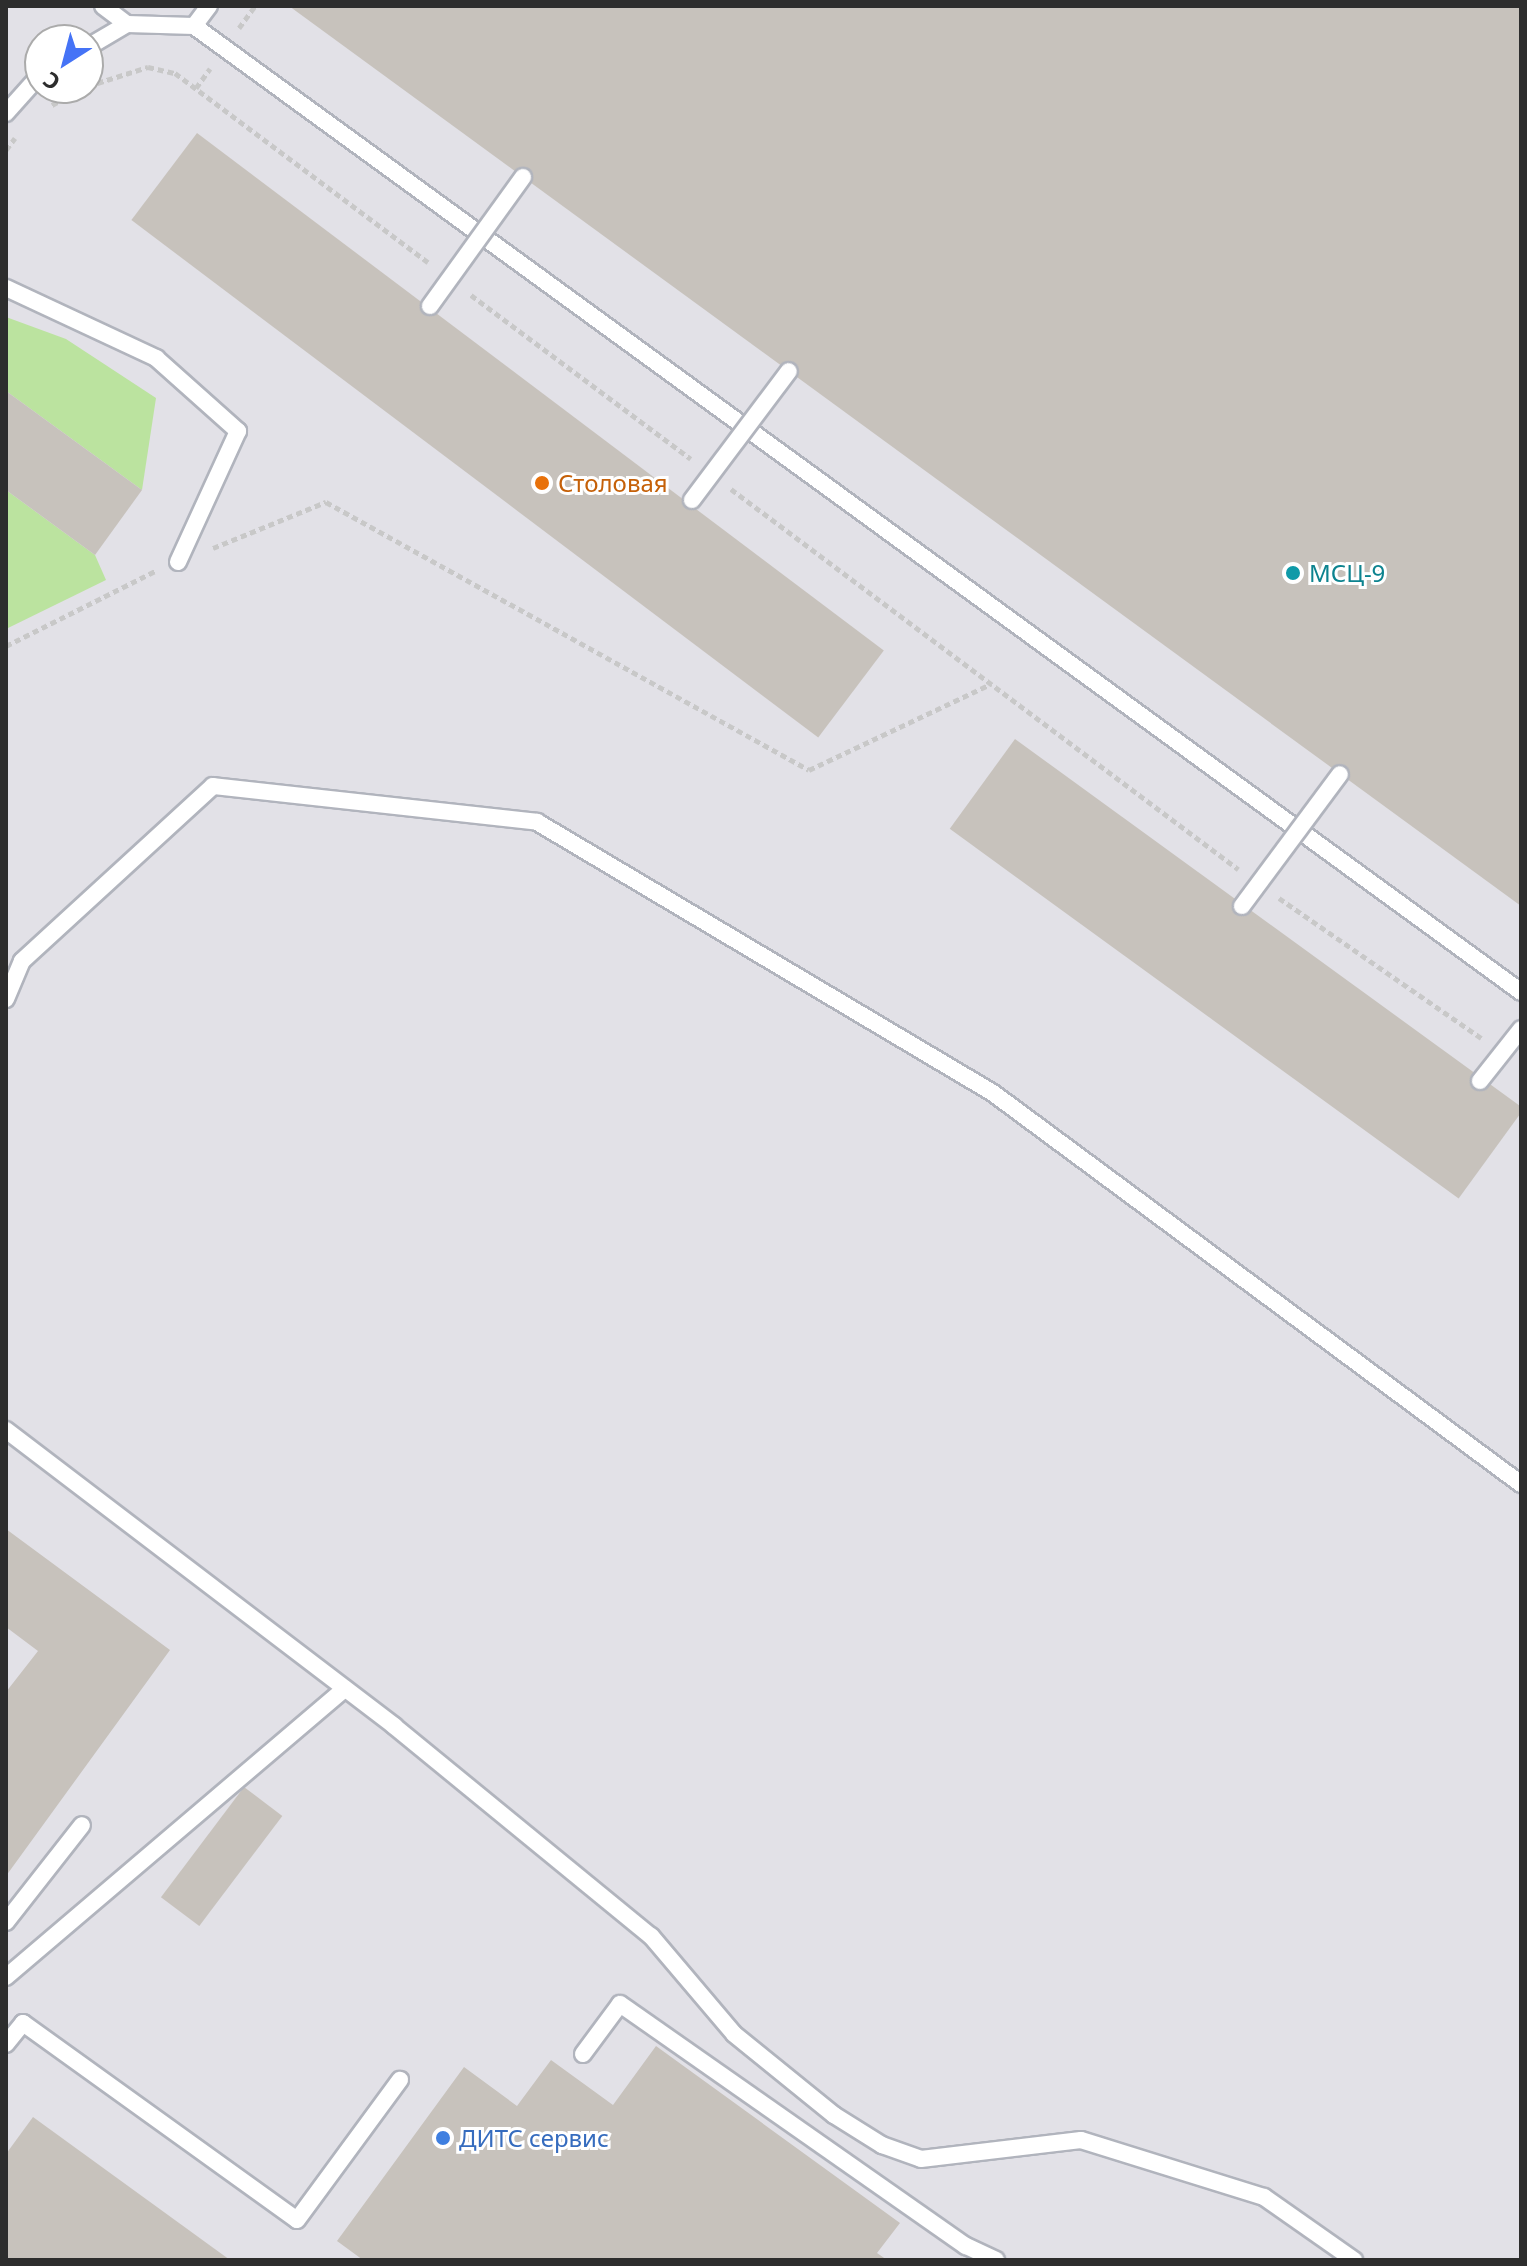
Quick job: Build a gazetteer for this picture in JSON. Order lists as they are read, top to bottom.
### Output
{
  "places": ["Столовая", "МСЦ-9", "ДИТС сервис"],
  "north": "bottom left"
}
